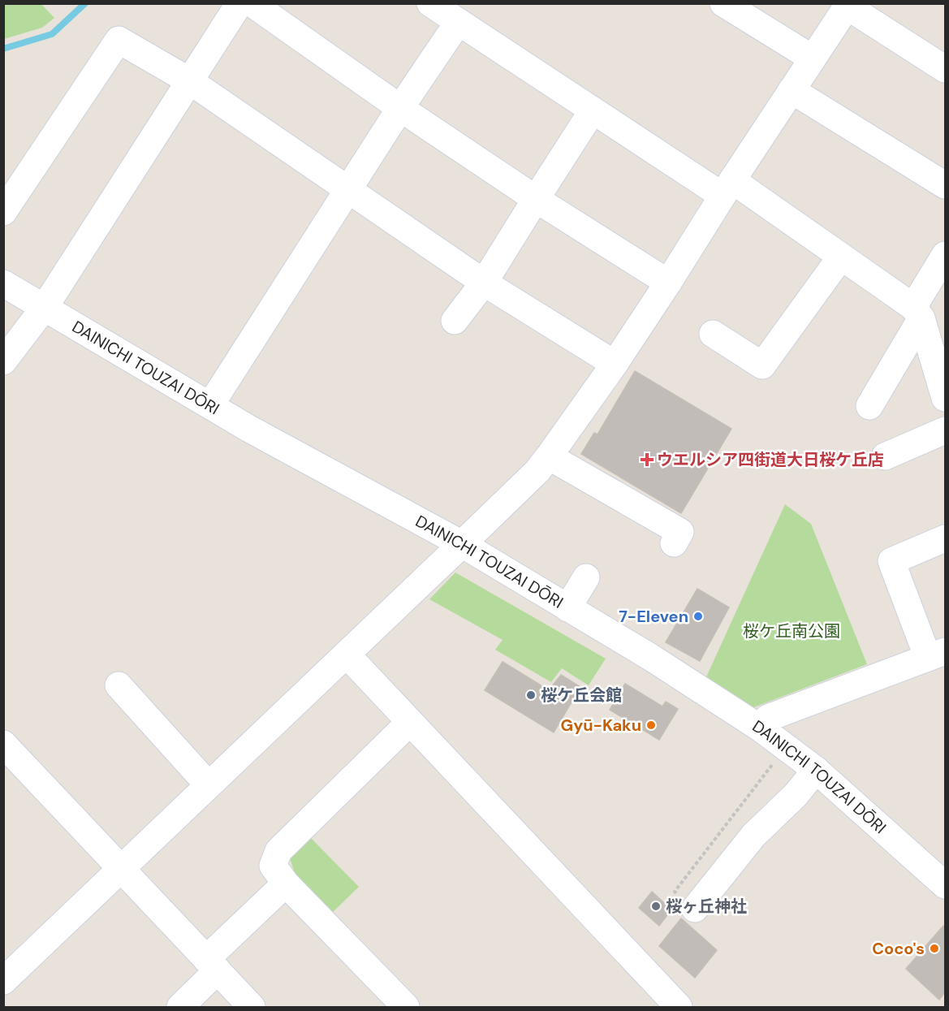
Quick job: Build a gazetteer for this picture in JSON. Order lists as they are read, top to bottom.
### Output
{
  "streets": {
    "street": ["DAINICHI TOUZAI DŌRI"]
  },
  "parks": ["桜ケ丘南公園"],
  "places": {
    "health": ["ウエルシア四街道大日桜ケ丘店"],
    "other": [
      "7-Eleven",
      "桜ケ丘会館",
      "Gyū-Kaku",
      "桜ヶ丘神社",
      "Coco's"
    ]
  }
}
